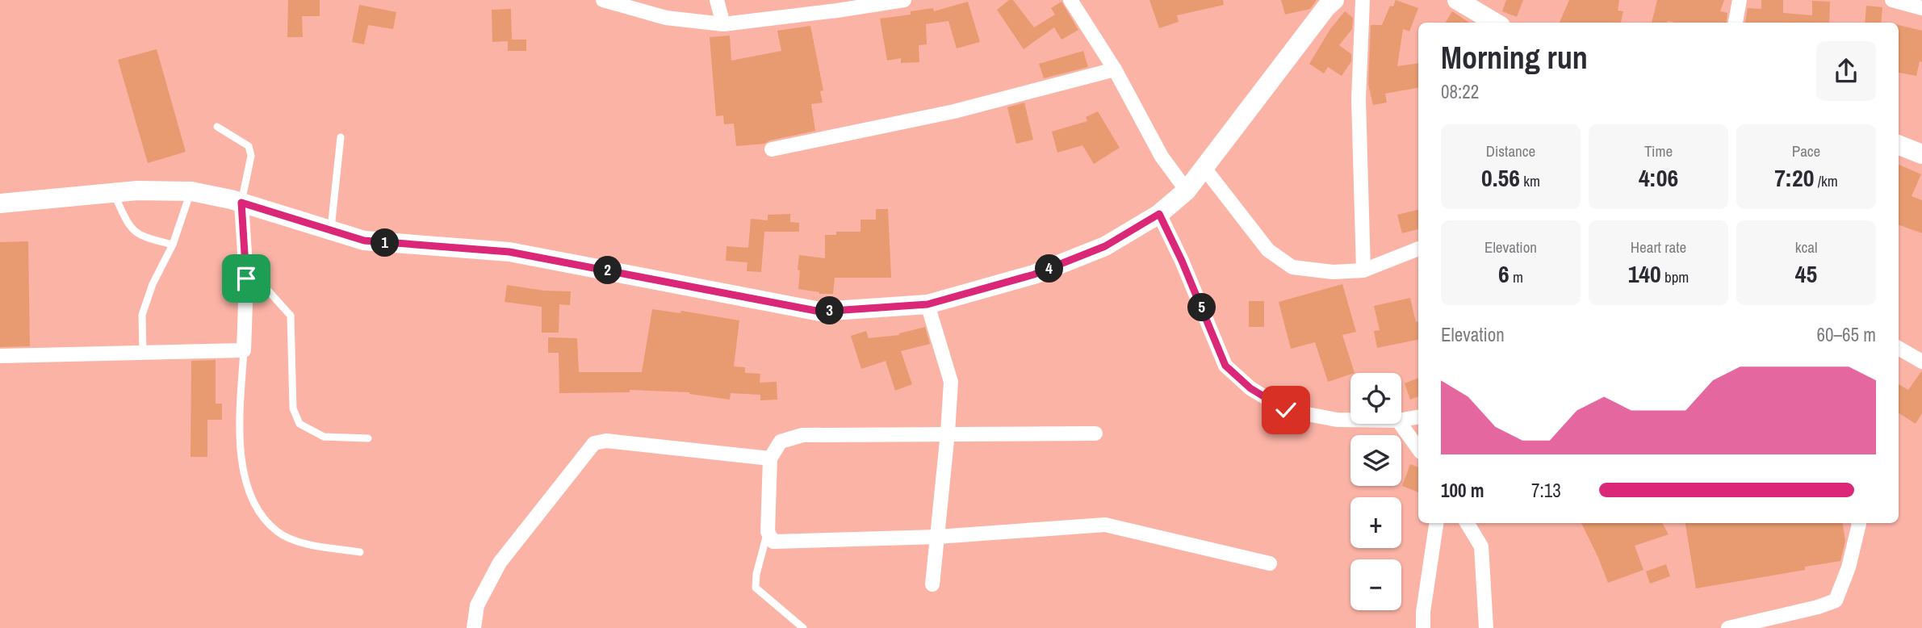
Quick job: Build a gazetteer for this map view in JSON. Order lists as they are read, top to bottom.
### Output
{
  "page": {
    "heading": ["Morning run", "08:22"],
    "stats": [
      ["Distance", "0.56 km"],
      ["Time", "4:06"],
      ["Pace", "7:20 /km"],
      ["Elevation", "6 m"],
      ["Heart rate", "140 bpm"],
      ["kcal", "45"]
    ],
    "pins": [
      "1",
      "4",
      "2",
      "5",
      "3"
    ],
    "chart": ["Elevation", "60–65 m"],
    "map_buttons": ["+", "−"],
    "list": [
      {
        "name": "100 m",
        "note": "7:13"
      }
    ]
  }
}
